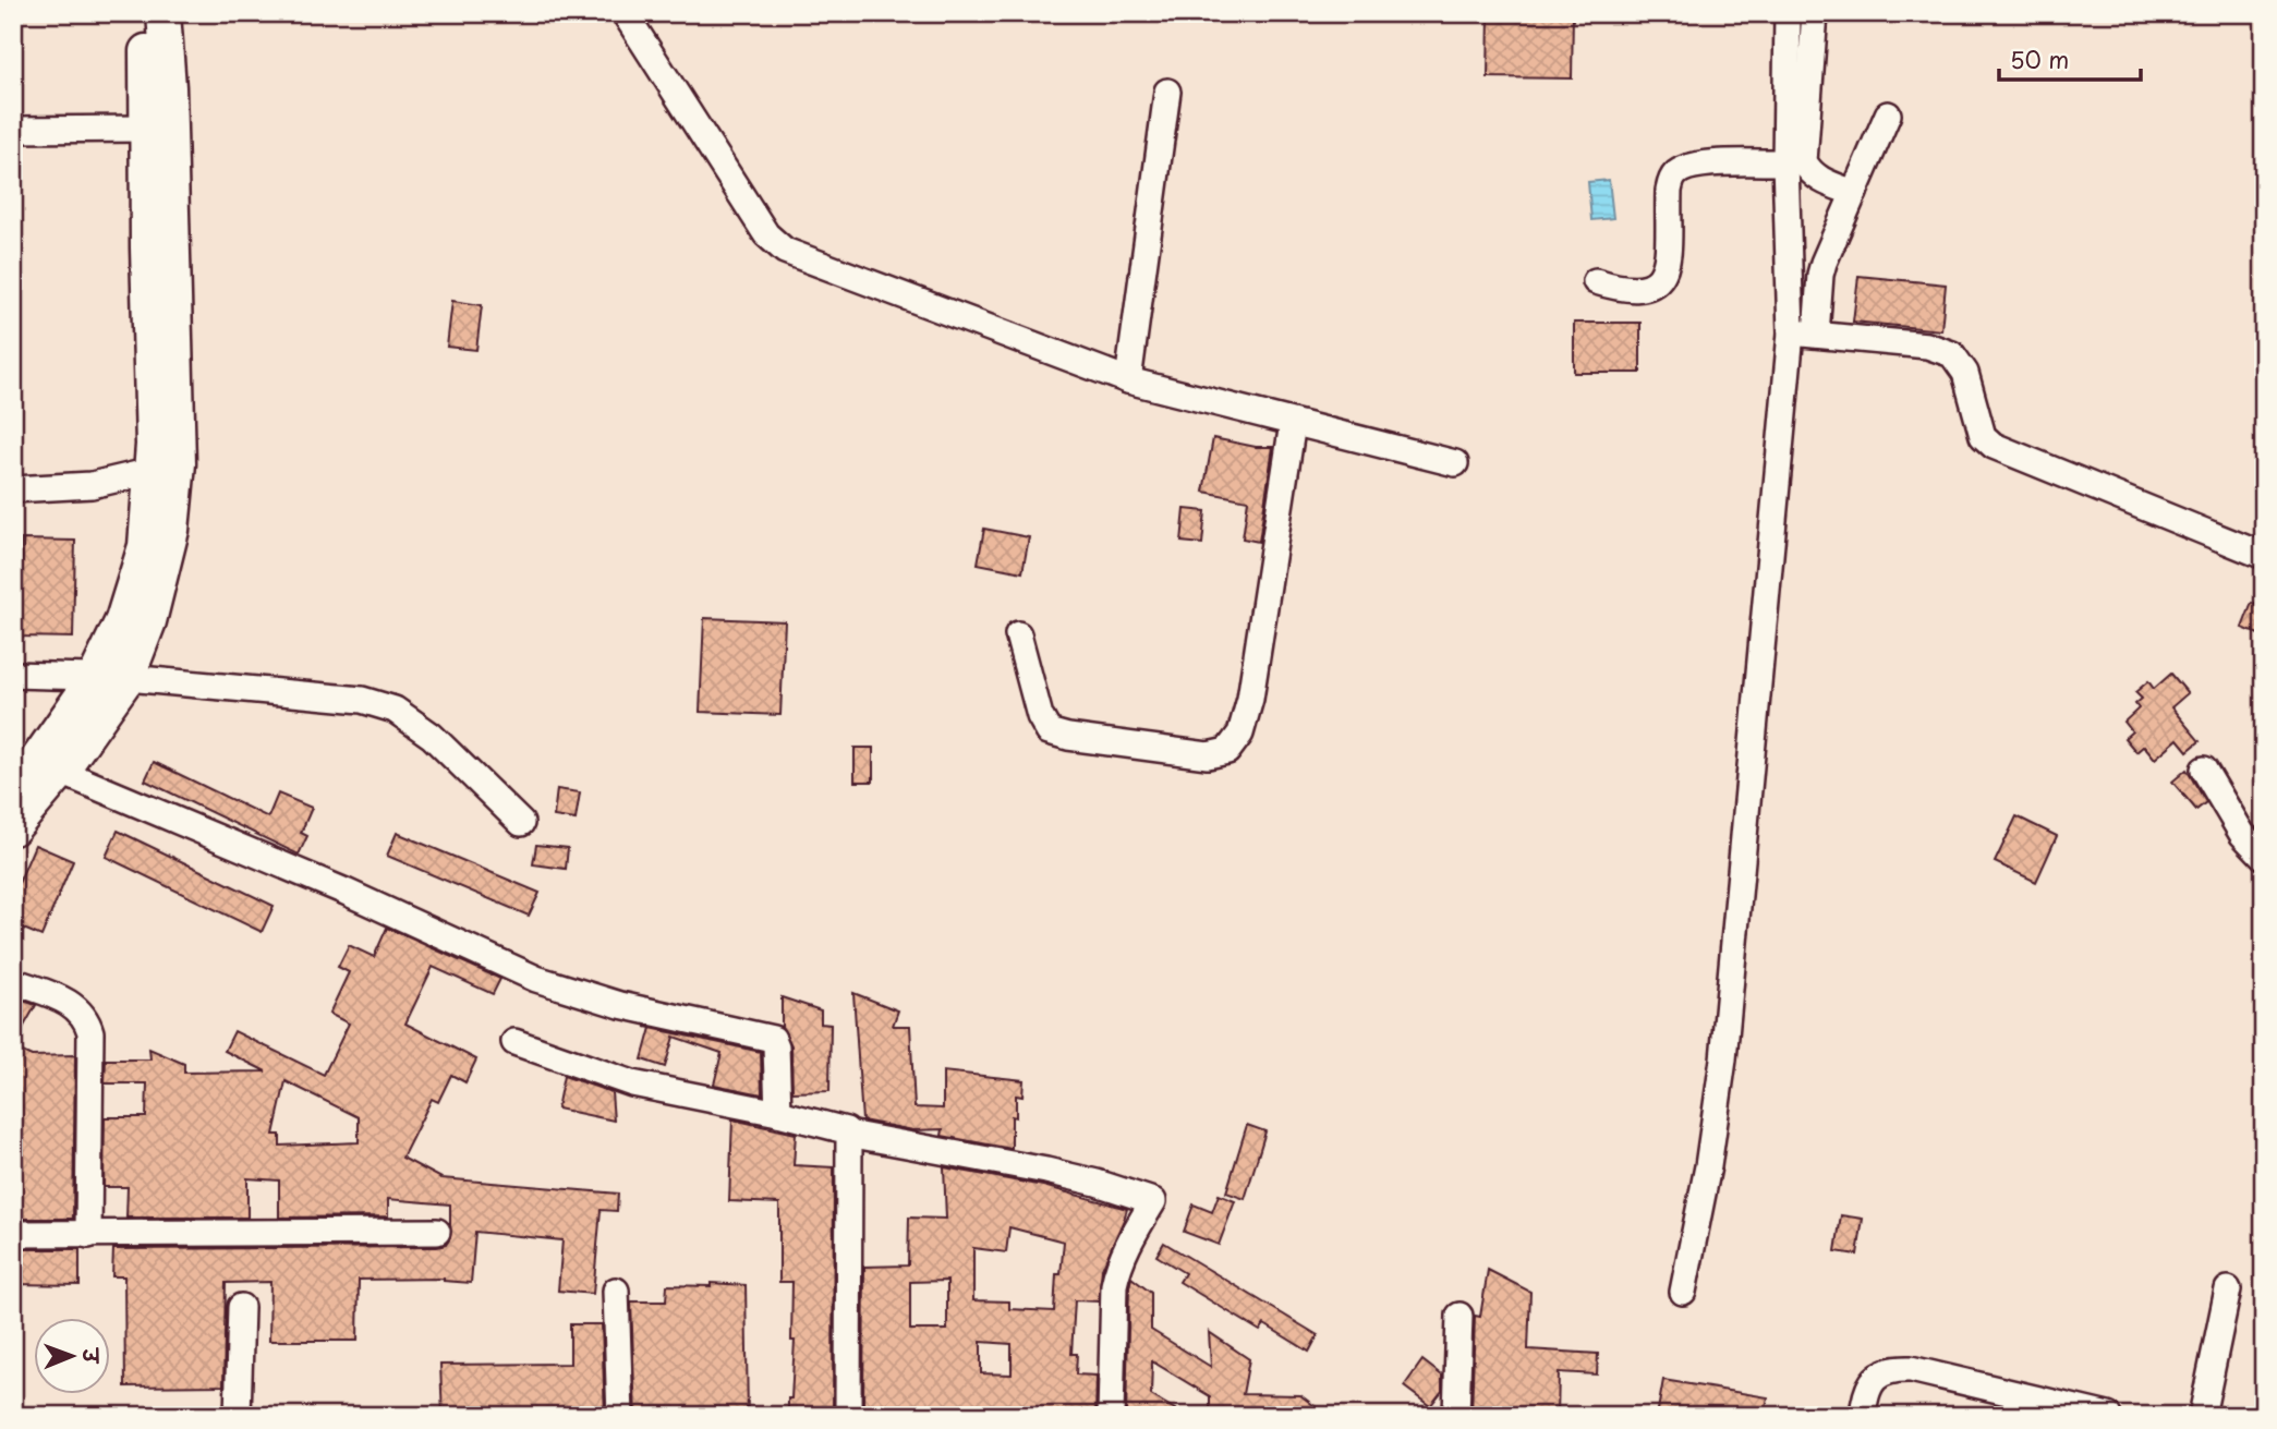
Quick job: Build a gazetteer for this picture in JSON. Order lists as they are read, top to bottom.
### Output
{
  "scale_bar": "50 m",
  "north": "right"
}
